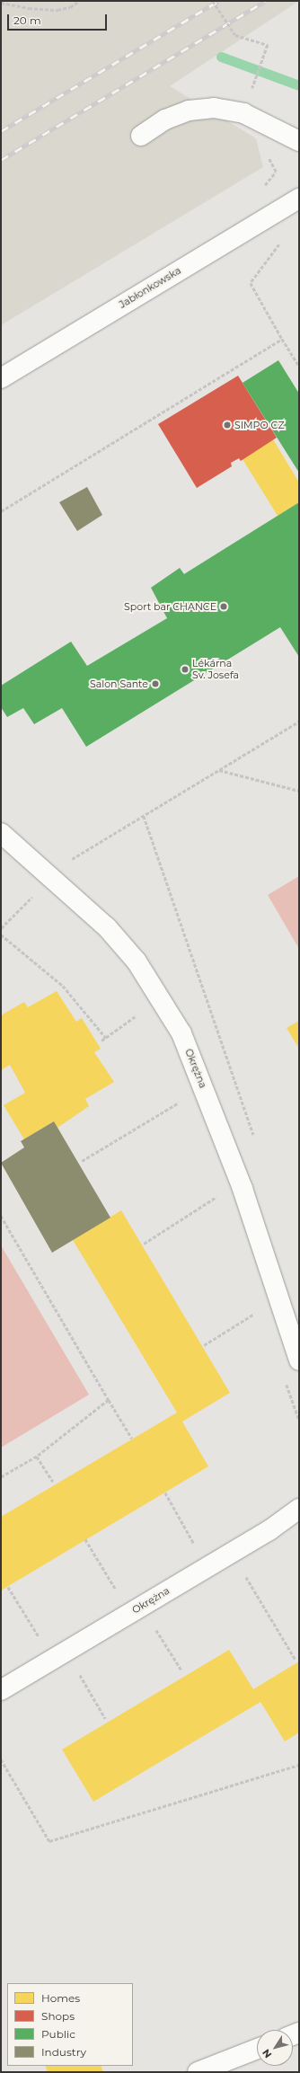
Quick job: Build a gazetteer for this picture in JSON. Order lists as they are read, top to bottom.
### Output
{
  "streets": {
    "street": ["Jabłonkowska", "Okrężna"]
  },
  "places": [
    "SIMPO CZ",
    "Sport bar CHANCE",
    "Lékárna Sv. Josefa",
    "Salon Sante"
  ],
  "legend": [
    "Homes",
    "Shops",
    "Public",
    "Industry"
  ],
  "scale_bar": "20 m",
  "north": "bottom left"
}
